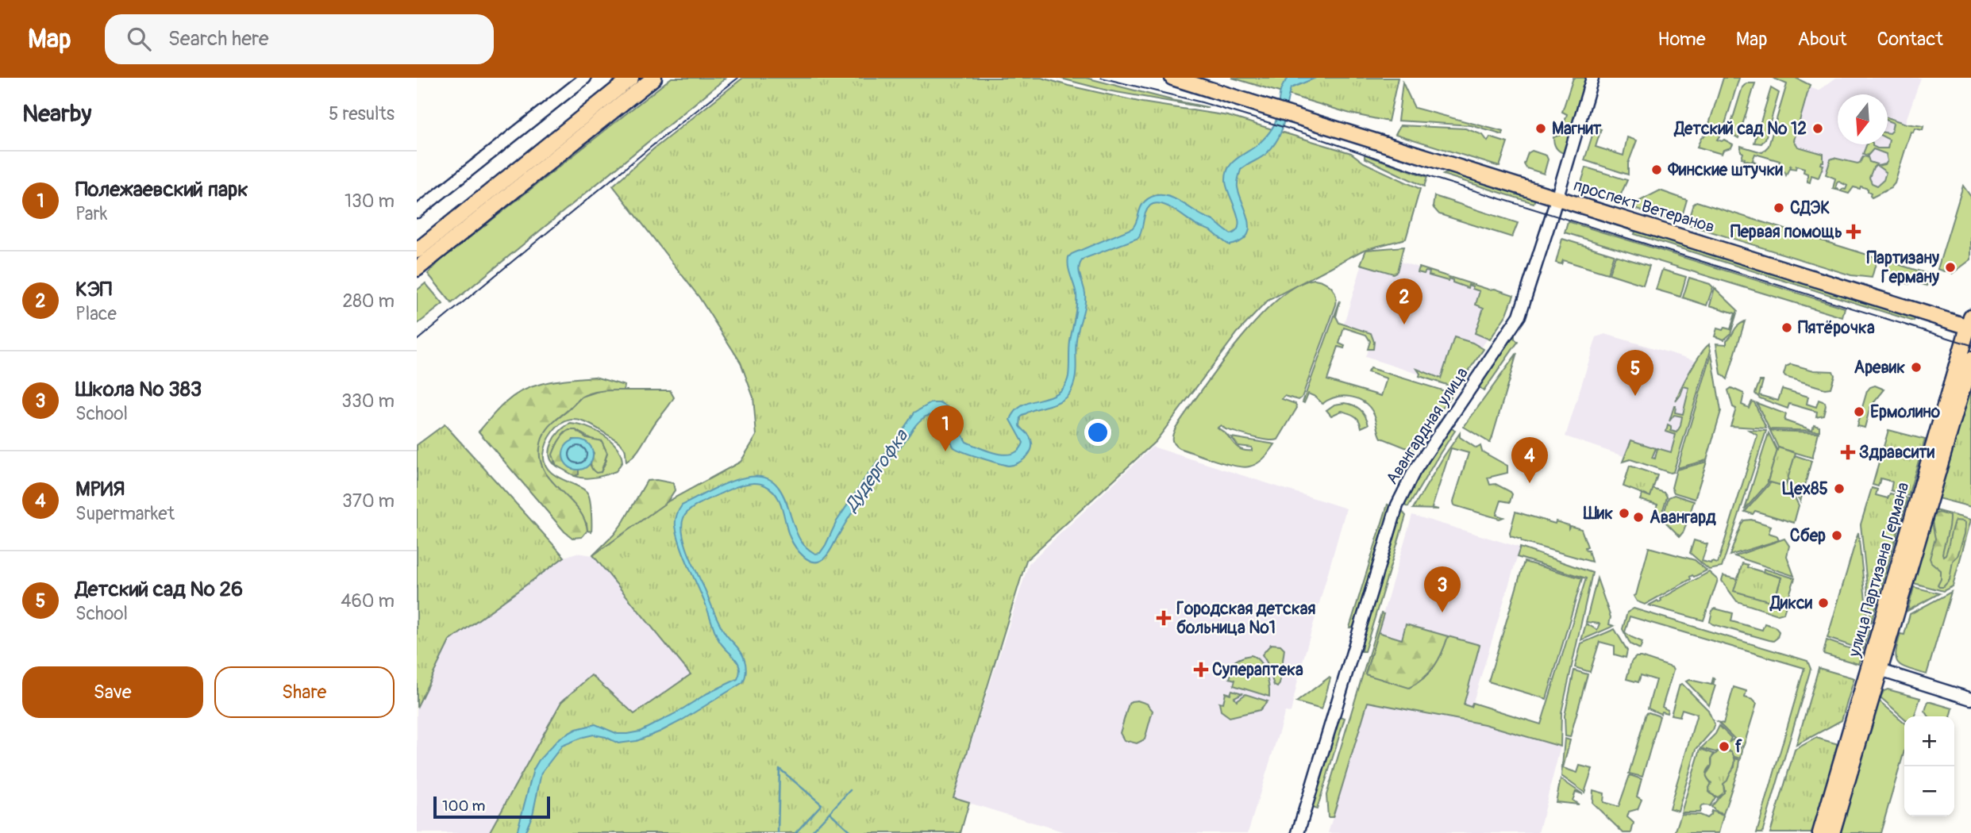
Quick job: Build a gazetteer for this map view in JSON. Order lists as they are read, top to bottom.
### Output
{
  "streets": {
    "main road": ["проспект Ветеранов", "улица Партизана Германа"],
    "street": ["Авангардная улица"]
  },
  "crossings": [
    ["проспект Ветеранов", "Авангардная улица"],
    ["проспект Ветеранов", "улица Партизана Германа"]
  ],
  "water": ["Дудергофка"],
  "places": {
    "other": [
      "Магнит",
      "Детский сад № 12",
      "Финские штучки",
      "СДЭК",
      "Партизану Герману",
      "Пятёрочка",
      "Аревик",
      "Ермолино",
      "Цех85",
      "Шик",
      "Авангард",
      "Сбер",
      "Дикси",
      "f"
    ],
    "health": [
      "Первая помощь",
      "Здравсити",
      "Городская детская больница №1",
      "Супераптека"
    ]
  },
  "scale_bar": "100 m",
  "north": "bottom",
  "page": {
    "header": "Map",
    "search": "Search here",
    "nav": [
      "Home",
      "Map",
      "About",
      "Contact"
    ],
    "heading": ["Nearby", "5 results"],
    "list": [
      {
        "mark": "1",
        "name": "Полежаевский парк",
        "note": "Park",
        "value": "130 m"
      },
      {
        "mark": "2",
        "name": "КЭП",
        "note": "Place",
        "value": "280 m"
      },
      {
        "mark": "3",
        "name": "Школа № 383",
        "note": "School",
        "value": "330 m"
      },
      {
        "mark": "4",
        "name": "МРИЯ",
        "note": "Supermarket",
        "value": "370 m"
      },
      {
        "mark": "5",
        "name": "Детский сад № 26",
        "note": "School",
        "value": "460 m"
      }
    ],
    "pins": [
      "2",
      "5",
      "1",
      "4",
      "3"
    ],
    "buttons": ["Save", "Share"],
    "map_buttons": ["+", "−"],
    "scale": "100 m"
  }
}
